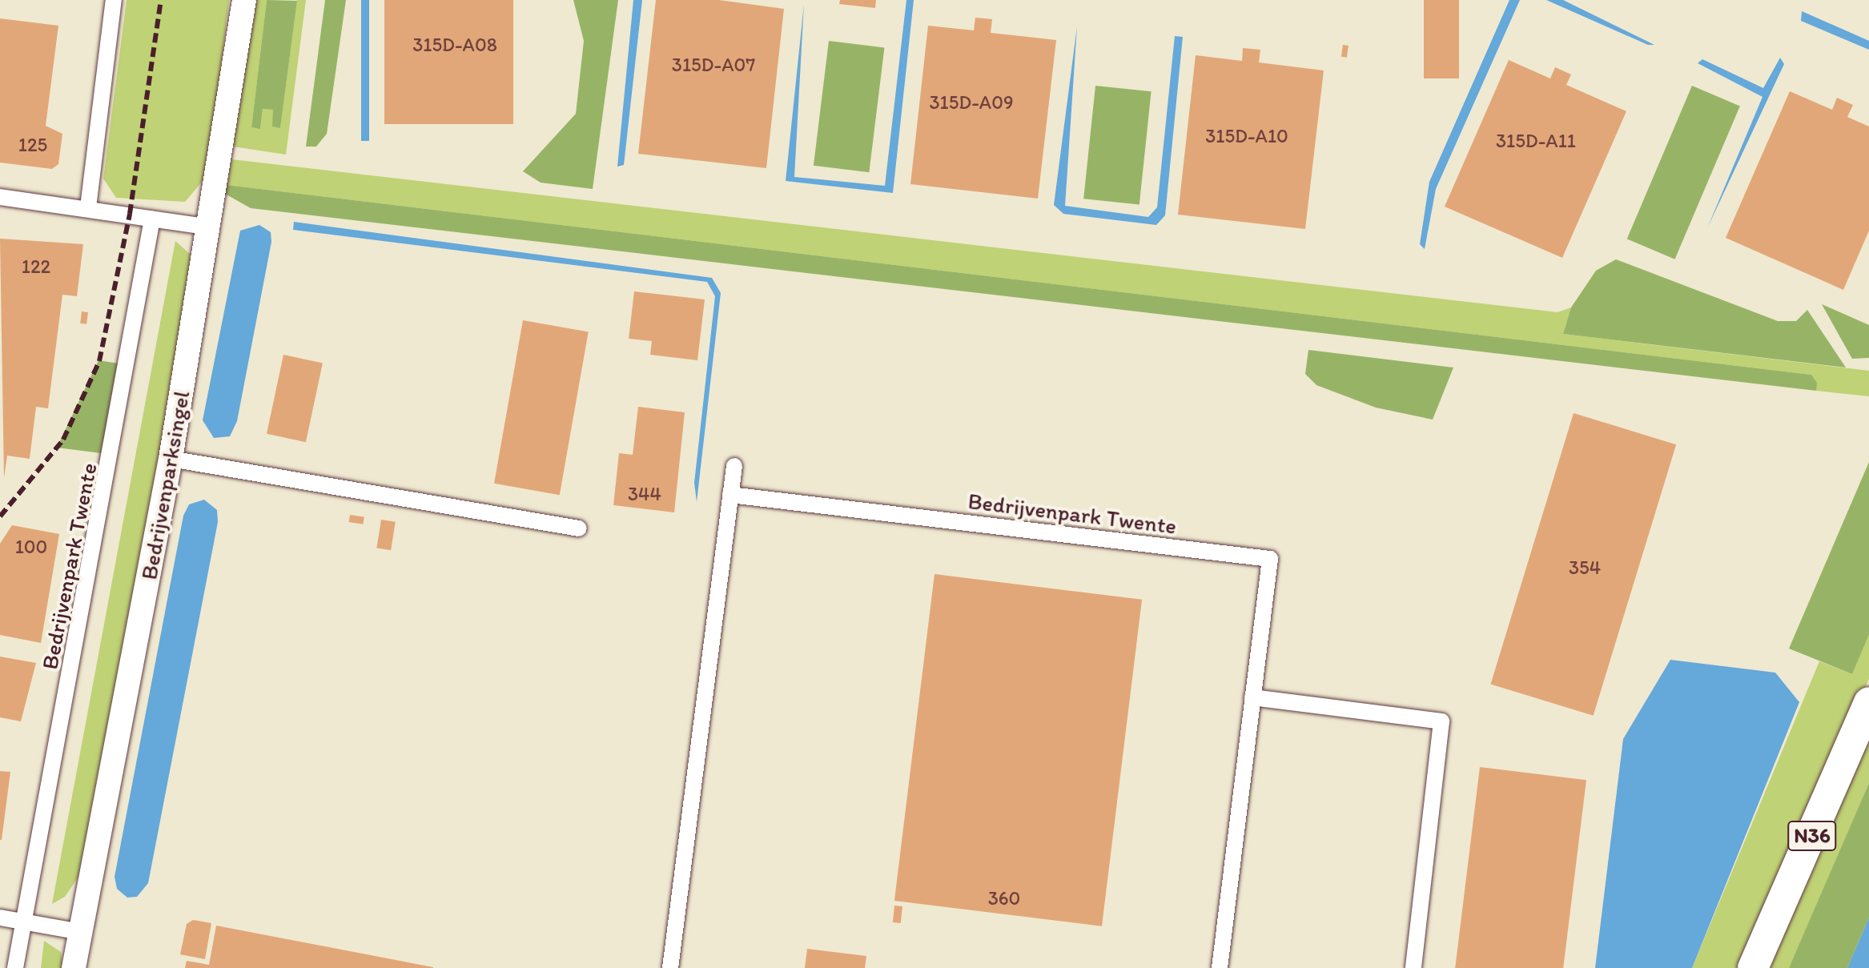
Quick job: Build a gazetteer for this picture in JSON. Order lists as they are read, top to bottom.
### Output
{
  "streets": {
    "highway": ["N36"],
    "street": ["Bedrijvenparksingel", "Bedrijvenpark Twente"]
  },
  "house_numbers": [
    "315D-A08",
    "315D-A07",
    "315D-A09",
    "315D-A10",
    "315D-A11",
    "125",
    "122",
    "344",
    "100",
    "354",
    "360"
  ]
}
